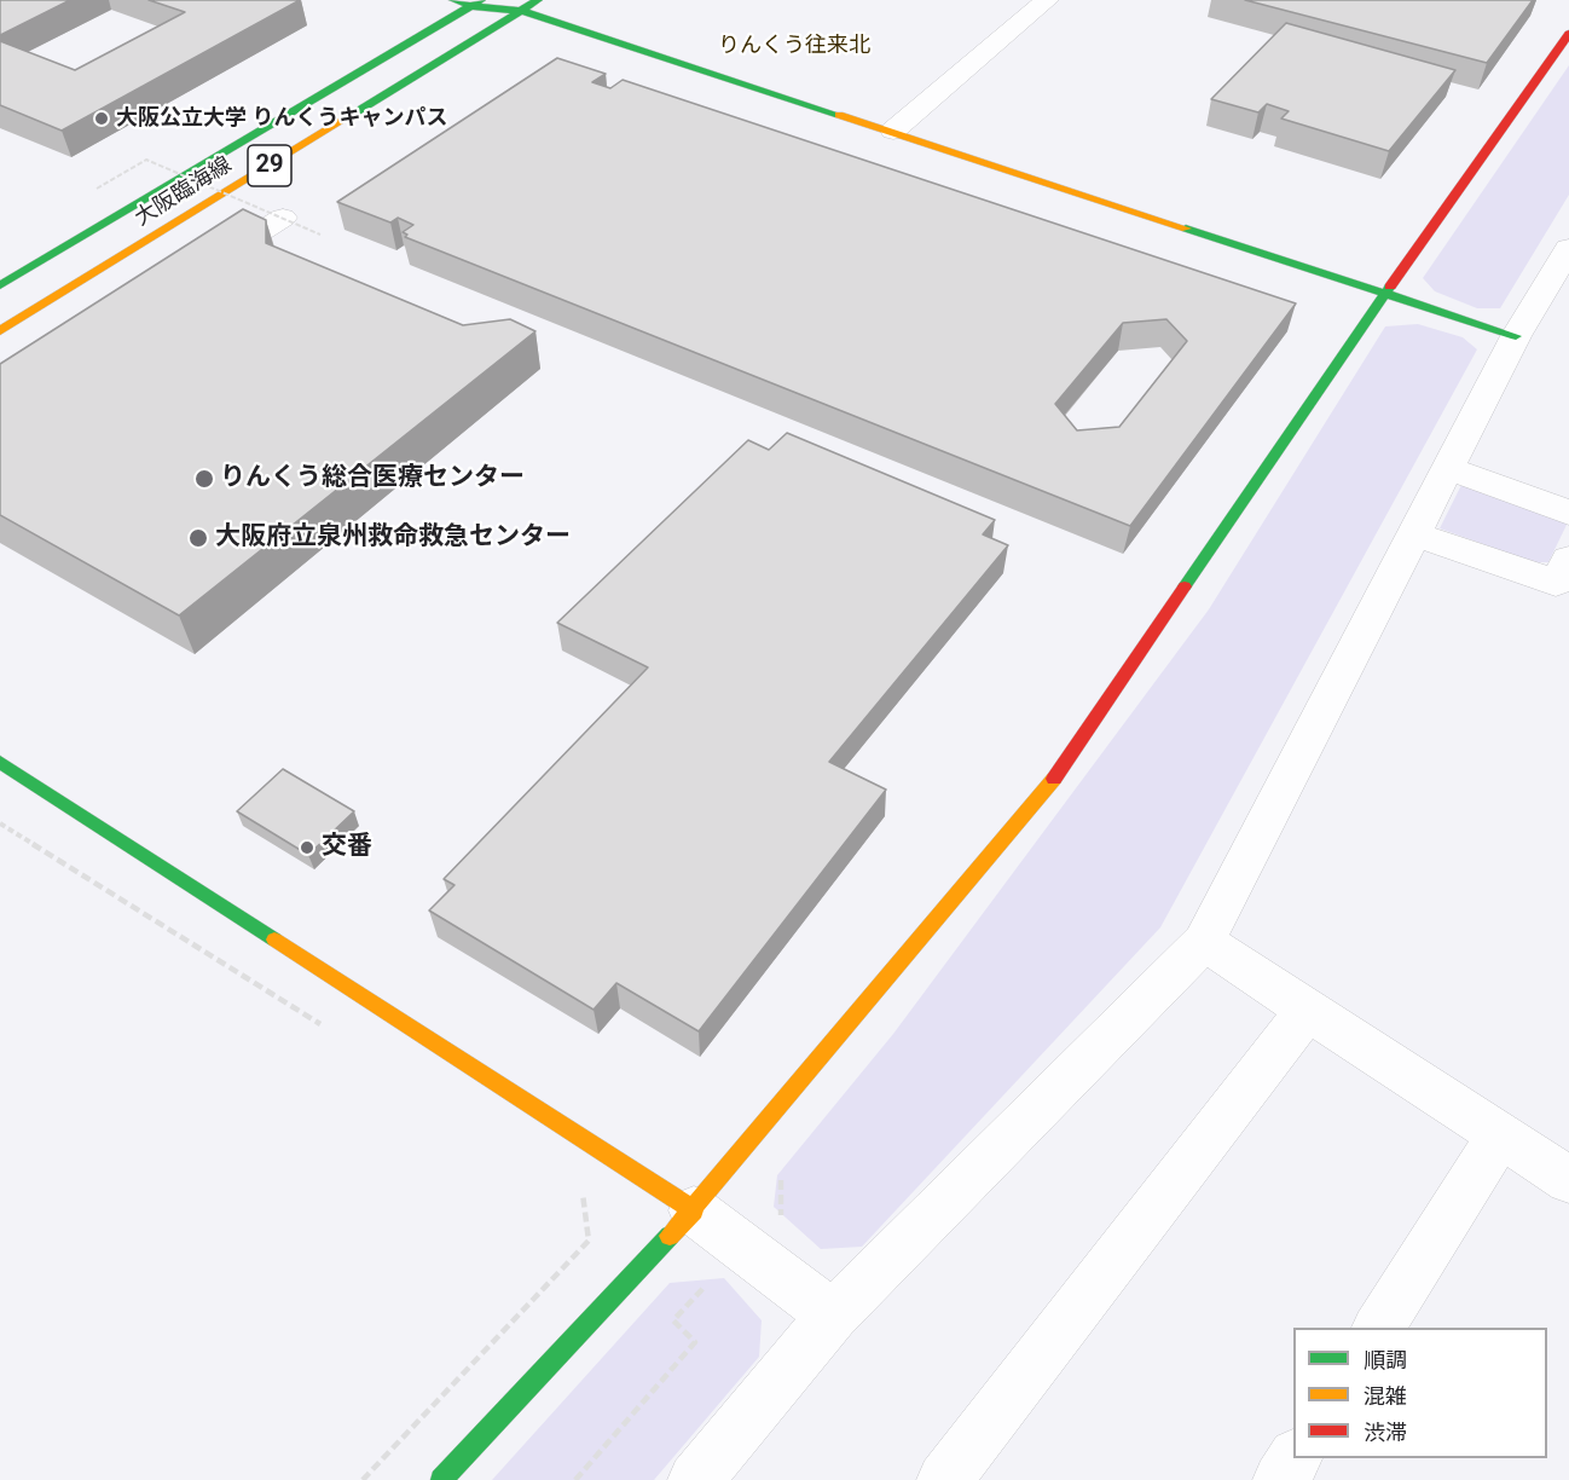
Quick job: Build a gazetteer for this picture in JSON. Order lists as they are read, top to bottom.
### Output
{
  "streets": {
    "street": ["29", "大阪臨海線"]
  },
  "districts": ["りんくう往来北"],
  "places": [
    "大阪公立大学 りんくうキャンパス",
    "りんくう総合医療センター",
    "大阪府立泉州救命救急センター",
    "交番"
  ],
  "legend": ["順調", "混雑", "渋滞"]
}
